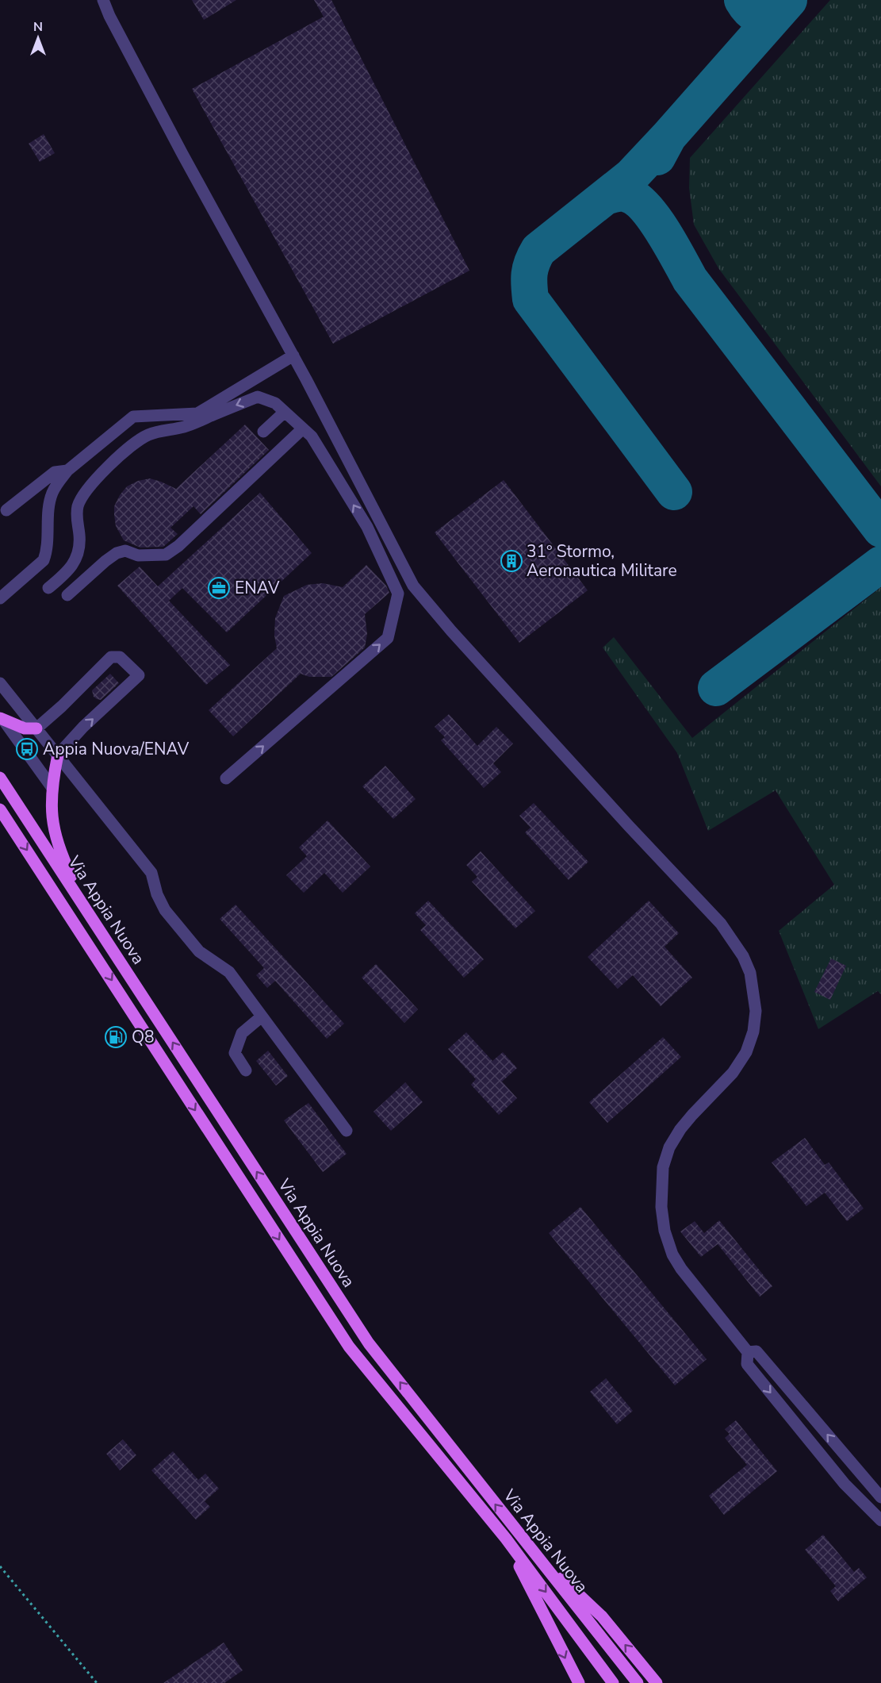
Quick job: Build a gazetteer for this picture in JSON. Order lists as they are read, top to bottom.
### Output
{
  "streets": {
    "main road": ["Via Appia Nuova"]
  },
  "places": {
    "building": ["31º Stormo, Aeronautica Militare"],
    "office": ["ENAV"],
    "bus stop": ["Appia Nuova/ENAV"],
    "fuel station": ["Q8"]
  },
  "north": "top"
}
